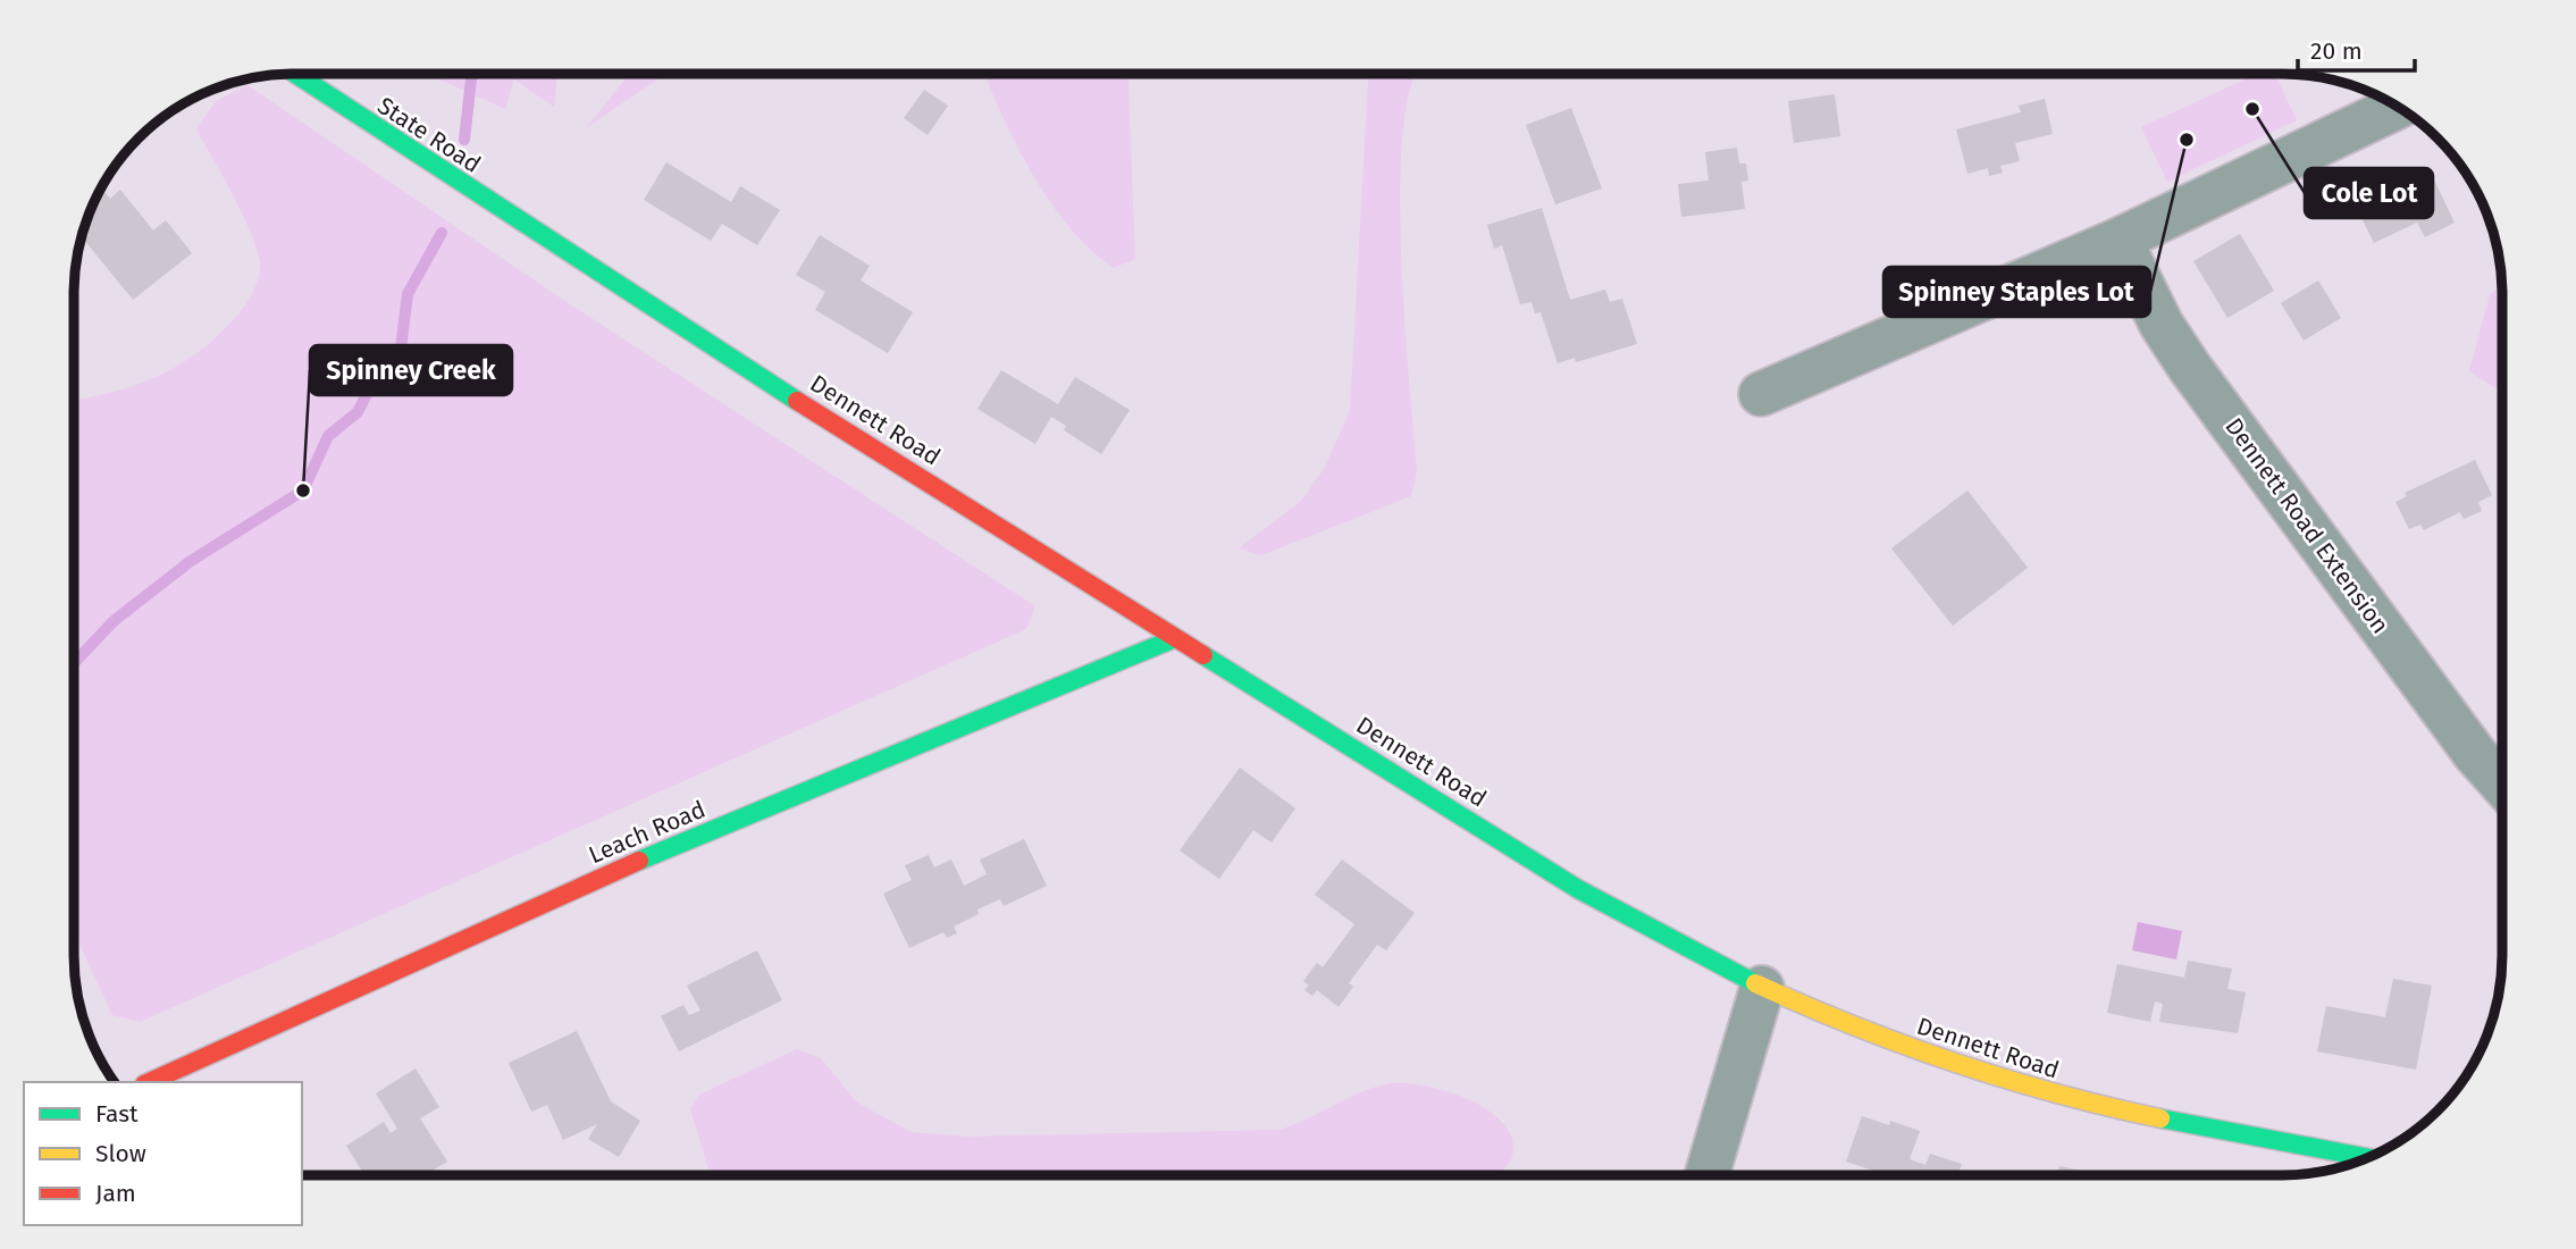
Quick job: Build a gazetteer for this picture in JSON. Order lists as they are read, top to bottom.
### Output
{
  "streets": {
    "street": [
      "State Road",
      "Dennett Road",
      "Dennett Road Extension",
      "Leach Road"
    ]
  },
  "crossings": [
    ["State Road", "Dennett Road"],
    ["Dennett Road", "Leach Road"]
  ],
  "places": ["Cole Lot", "Spinney Staples Lot", "Spinney Creek"],
  "legend": ["Fast", "Slow", "Jam"],
  "scale_bar": "20 m"
}
